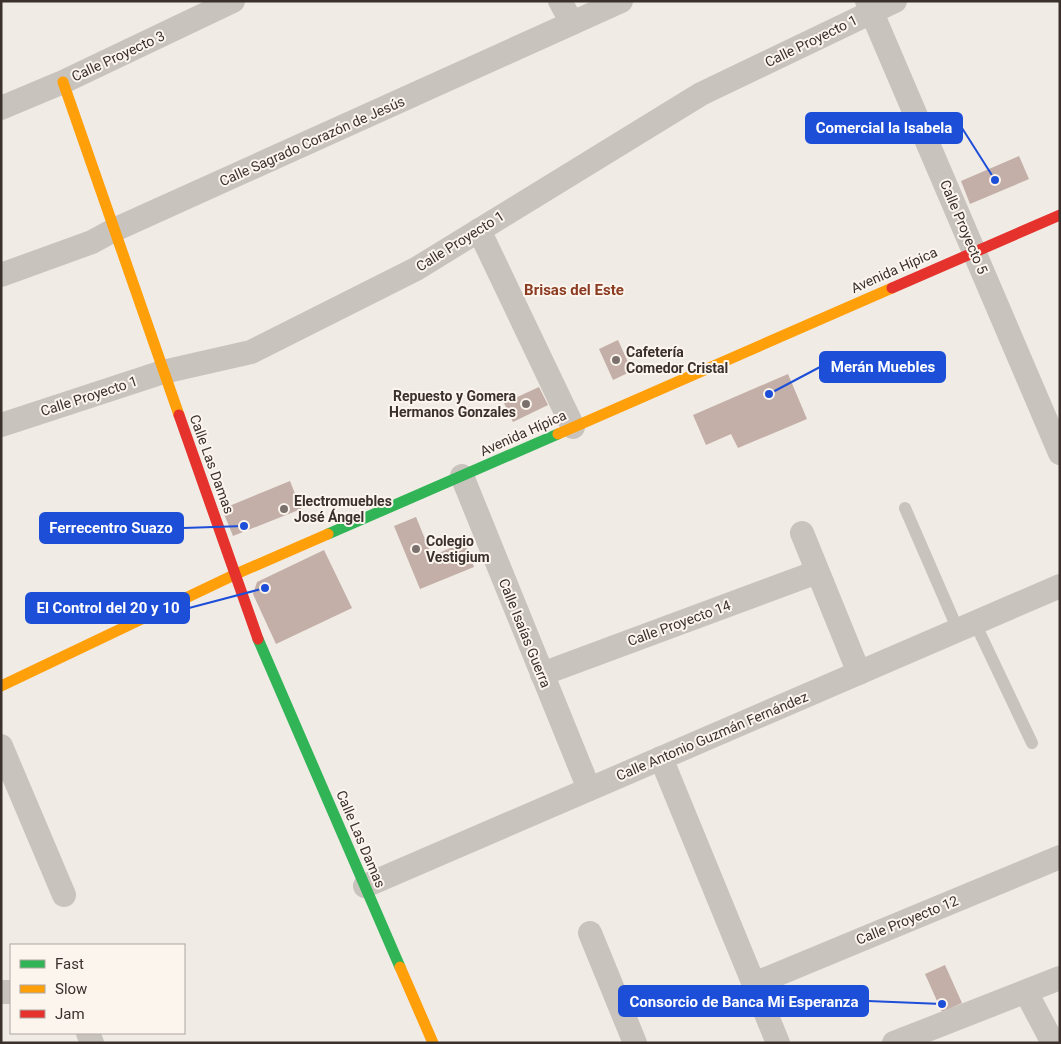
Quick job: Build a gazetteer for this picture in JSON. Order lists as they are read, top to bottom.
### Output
{
  "streets": {
    "street": [
      "Calle Proyecto 1",
      "Calle Proyecto 3",
      "Calle Sagrado Corazón de Jesús",
      "Calle Proyecto 5",
      "Avenida Hípica",
      "Calle Las Damas",
      "Calle Proyecto 14",
      "Calle Isaías Guerra",
      "Calle Antonio Guzmán Fernández",
      "Calle Proyecto 12"
    ]
  },
  "crossings": [
    ["Calle Proyecto 1", "Calle Proyecto 5"],
    ["Calle Proyecto 1", "Calle Las Damas"],
    ["Calle Proyecto 3", "Calle Las Damas"],
    ["Calle Sagrado Corazón de Jesús", "Calle Las Damas"],
    ["Calle Proyecto 5", "Avenida Hípica"],
    ["Avenida Hípica", "Calle Las Damas"],
    ["Avenida Hípica", "Calle Isaías Guerra"],
    ["Calle Las Damas", "Calle Antonio Guzmán Fernández"],
    ["Calle Proyecto 14", "Calle Isaías Guerra"],
    ["Calle Isaías Guerra", "Calle Antonio Guzmán Fernández"]
  ],
  "districts": ["Brisas del Este"],
  "places": [
    "Comercial la Isabela",
    "Cafetería Comedor Cristal",
    "Merán Muebles",
    "Repuesto y Gomera Hermanos Gonzales",
    "Electromuebles José Ángel",
    "Ferrecentro Suazo",
    "Colegio Vestigium",
    "El Control del 20 y 10",
    "Consorcio de Banca Mi Esperanza"
  ],
  "legend": ["Fast", "Slow", "Jam"]
}
